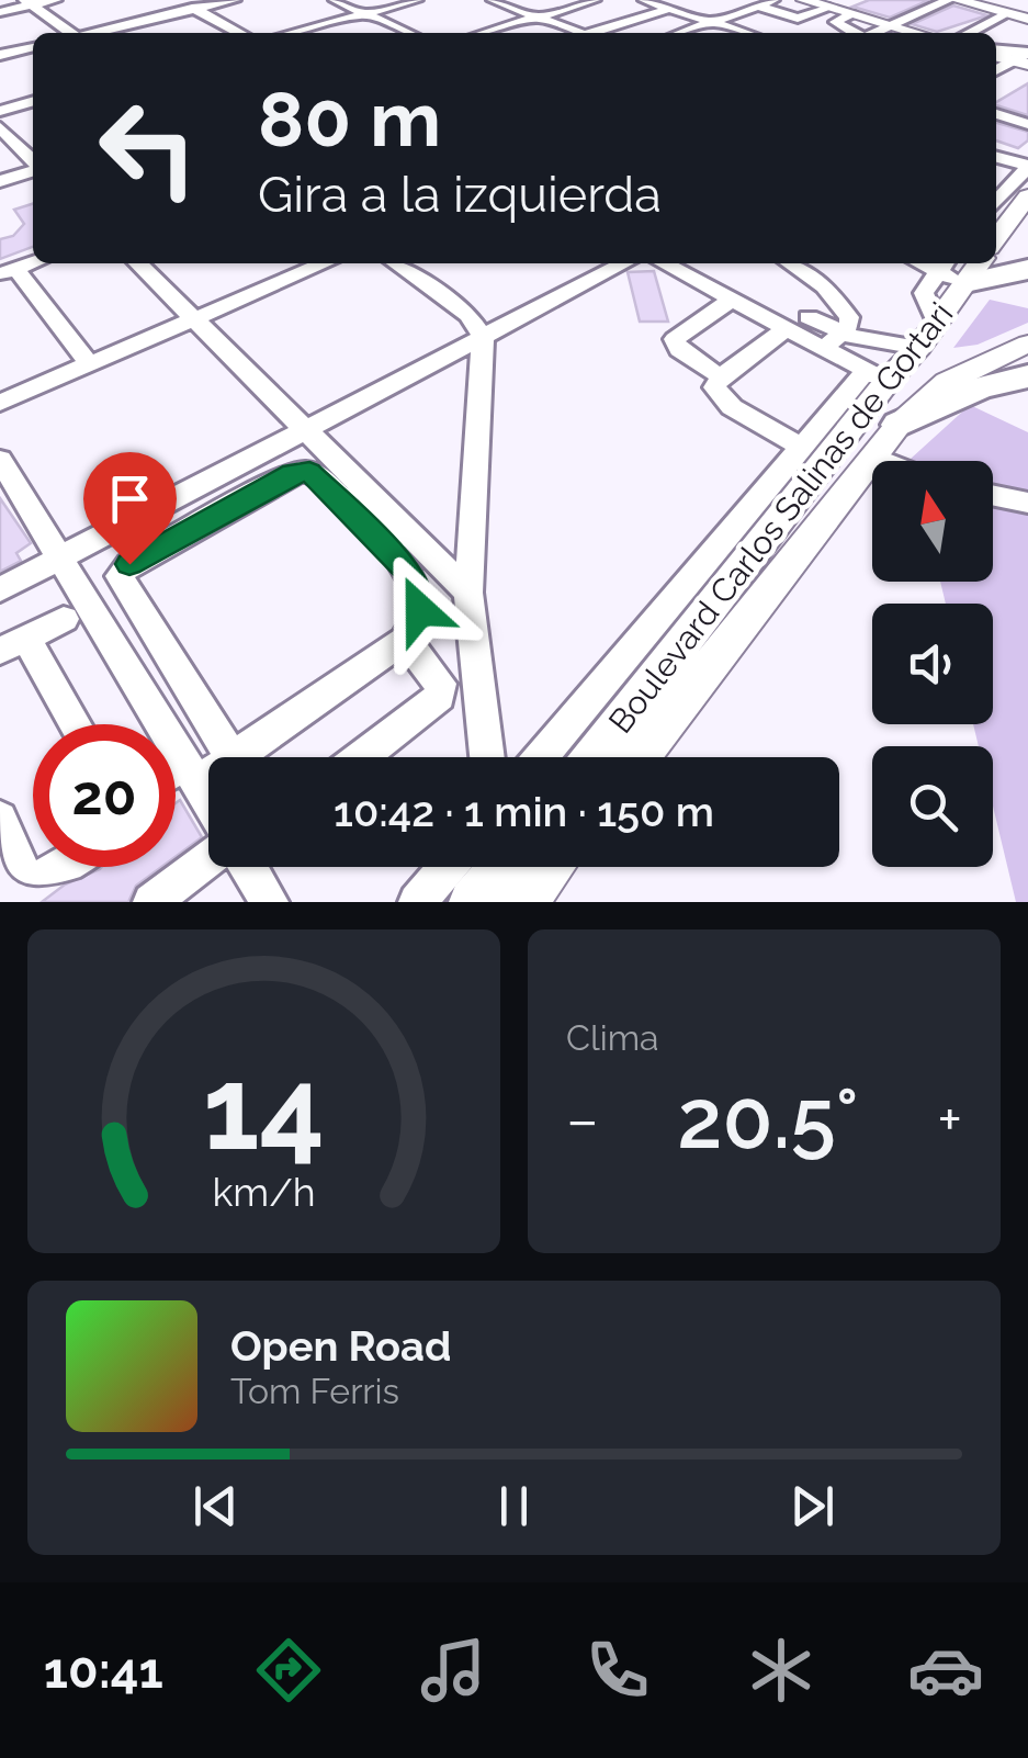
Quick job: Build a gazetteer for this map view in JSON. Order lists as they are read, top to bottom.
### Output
{
  "streets": {
    "main road": ["Boulevard Carlos Salinas de Gortari"]
  },
  "north": "top",
  "page": {
    "turn": ["80 m", "Gira a la izquierda"],
    "limit": "20",
    "trip": "10:42 · 1 min · 150 m",
    "tile": "Clima",
    "heat": ["−", "20.5°", "+"],
    "song": ["Open Road", "Tom Ferris"],
    "tabs": "10:41",
    "gauge": ["14", "km/h"]
  }
}
